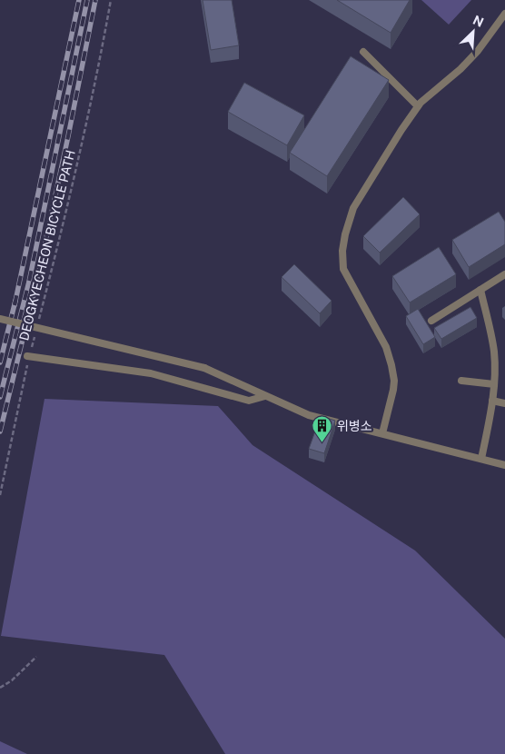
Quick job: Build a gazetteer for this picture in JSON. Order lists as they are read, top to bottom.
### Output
{
  "streets": {
    "path": ["DEOGKYECHEON BICYCLE PATH"]
  },
  "places": {
    "building": ["위병소"]
  },
  "north": "top right"
}
